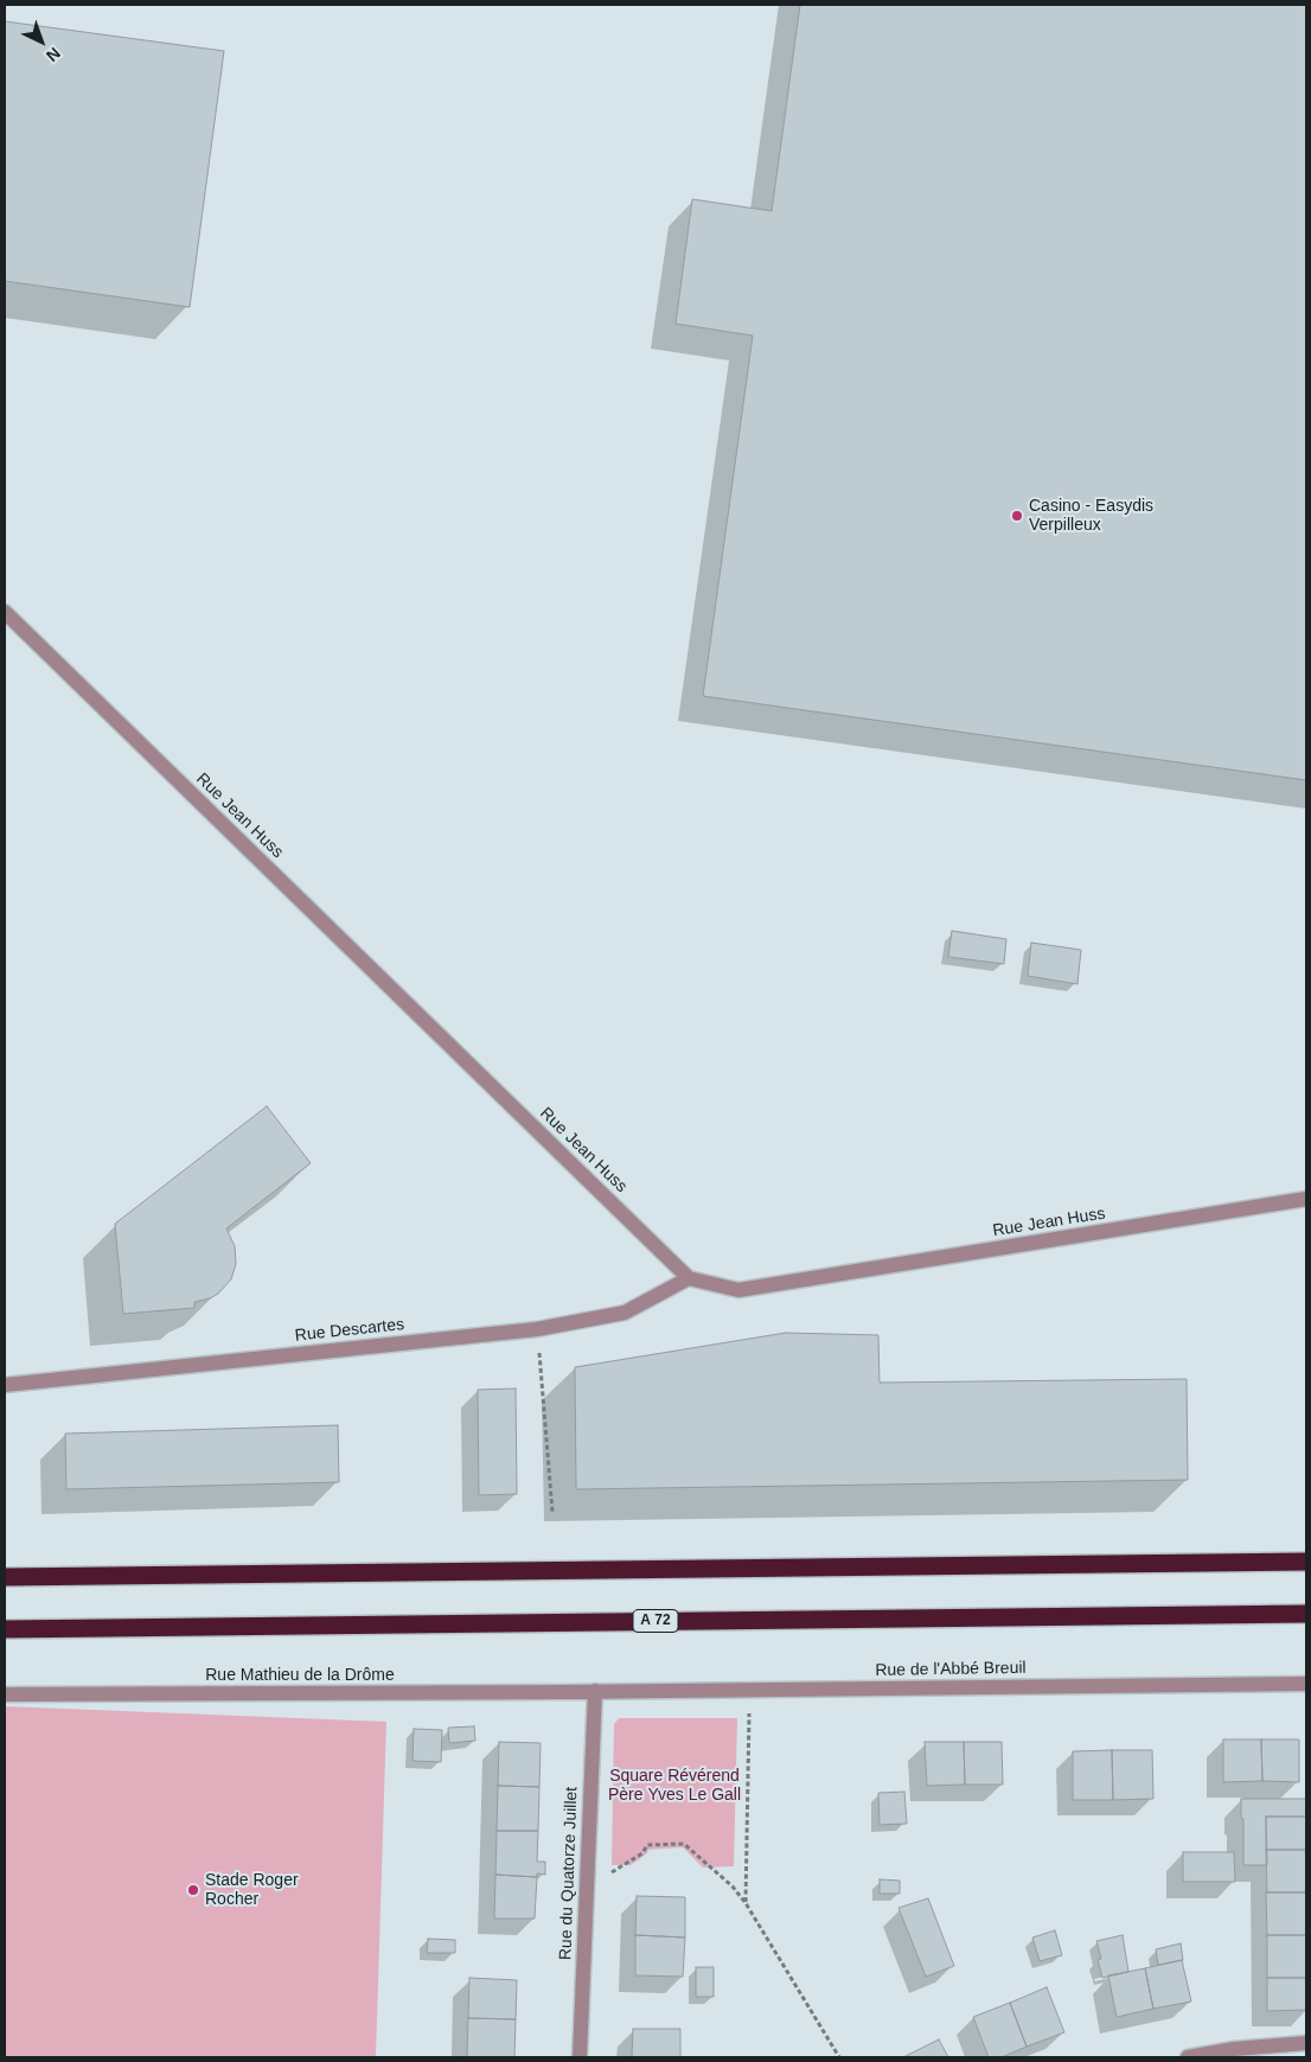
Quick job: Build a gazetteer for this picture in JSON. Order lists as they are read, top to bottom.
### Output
{
  "streets": {
    "highway": ["A 72"],
    "street": [
      "Rue Jean Huss",
      "Rue Descartes",
      "Rue de l'Abbé Breuil",
      "Rue Mathieu de la Drôme",
      "Rue du Quatorze Juillet"
    ]
  },
  "crossings": [
    ["Rue Jean Huss", "Rue Descartes"],
    ["Rue de l'Abbé Breuil", "Rue Mathieu de la Drôme"],
    ["Rue de l'Abbé Breuil", "Rue du Quatorze Juillet"],
    ["Rue Mathieu de la Drôme", "Rue du Quatorze Juillet"]
  ],
  "parks": ["Square Révérend Père Yves Le Gall"],
  "places": ["Casino - Easydis Verpilleux", "Stade Roger Rocher"],
  "north": "bottom right"
}
